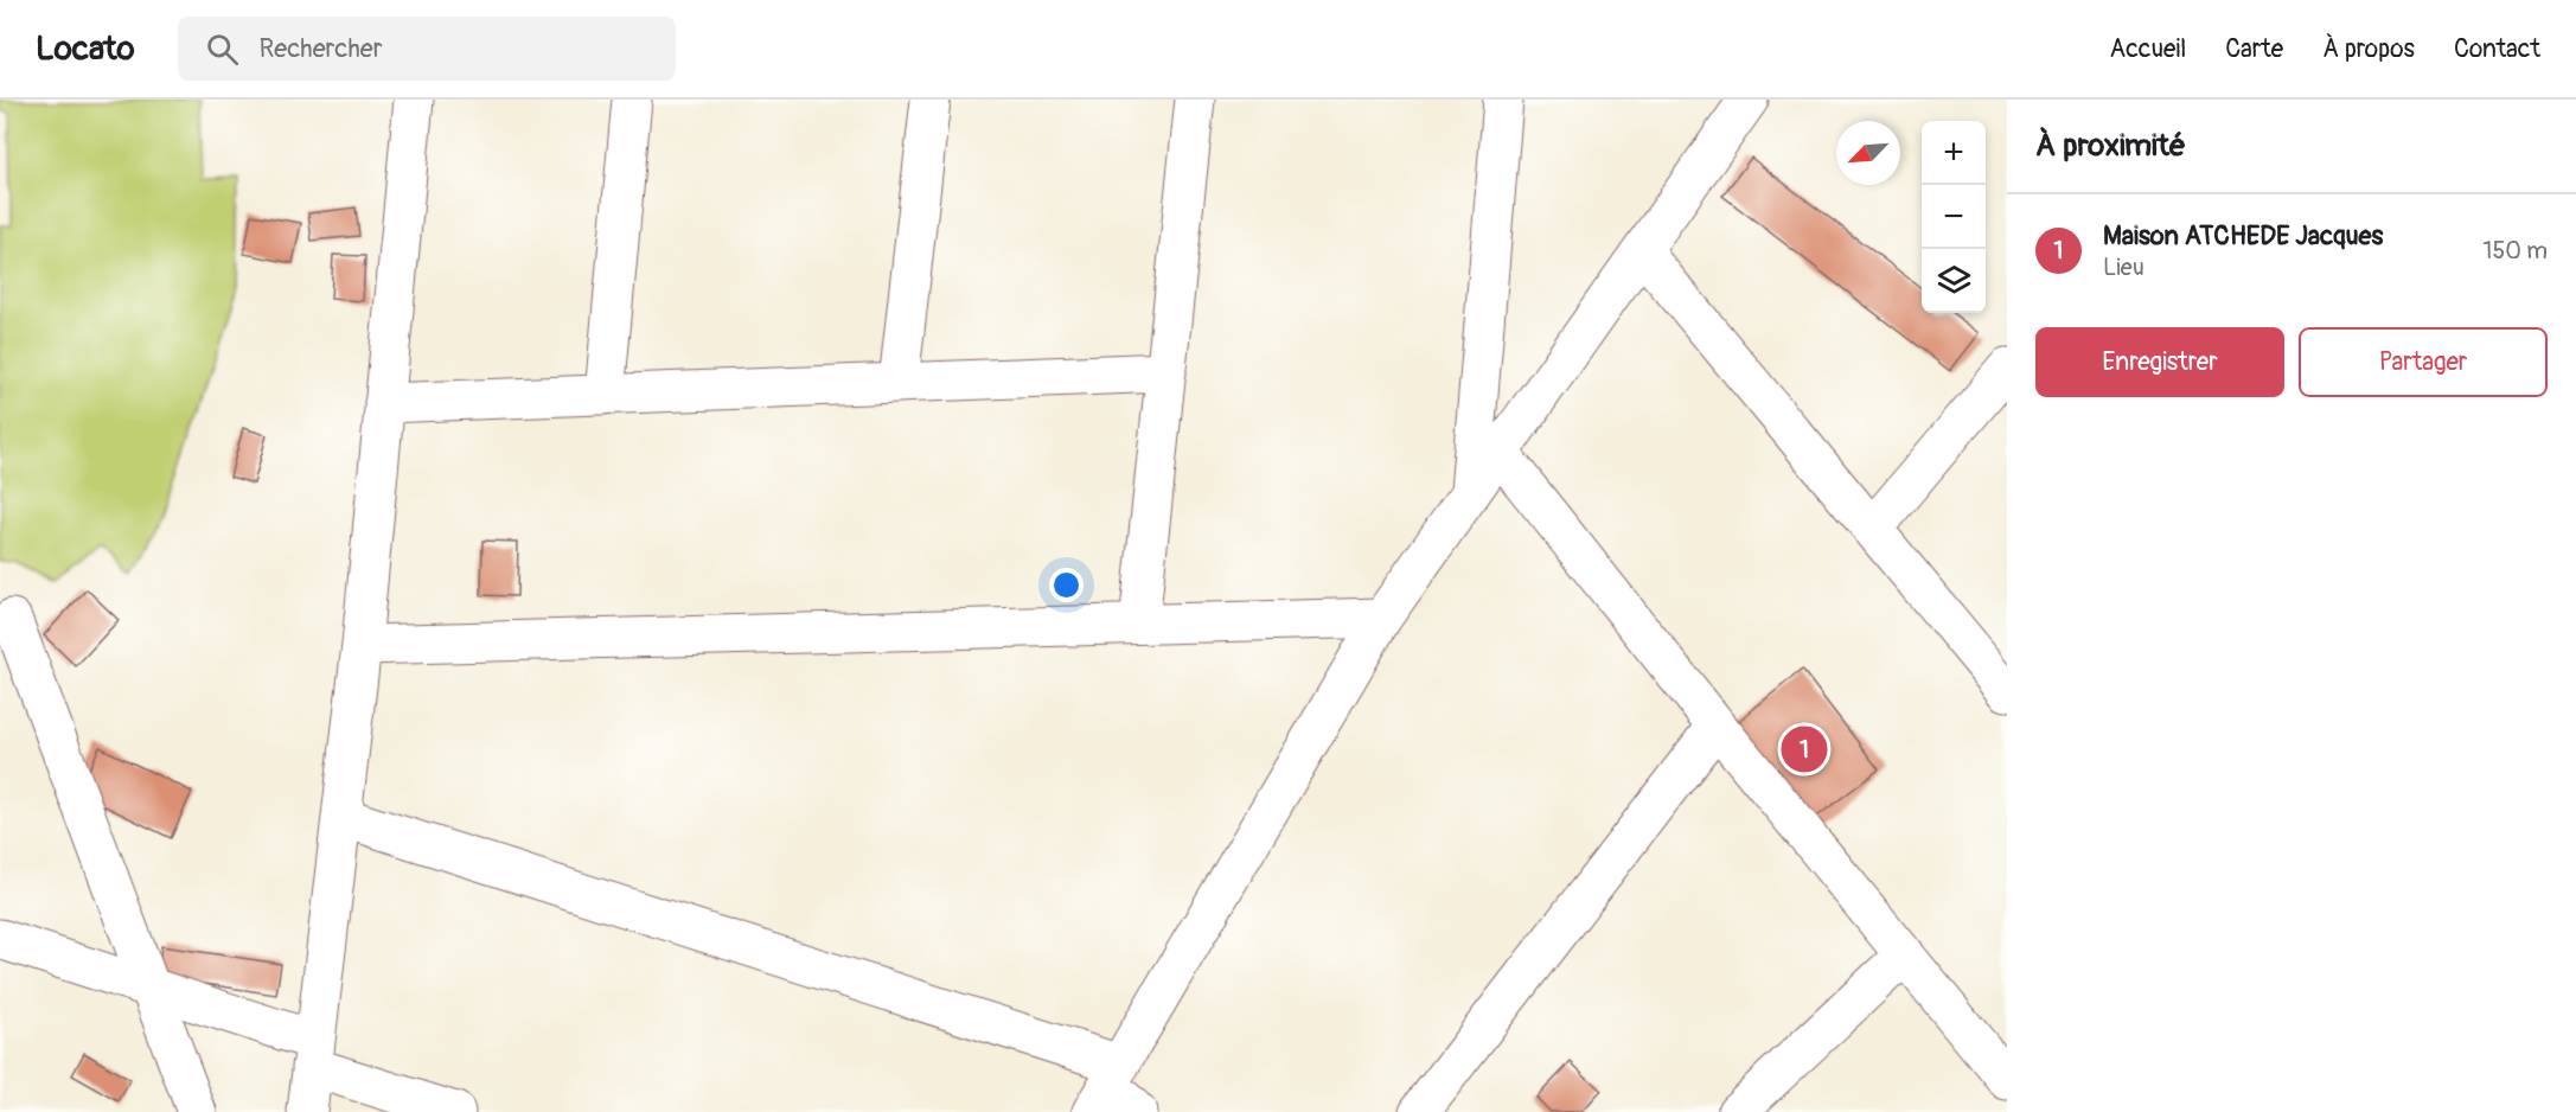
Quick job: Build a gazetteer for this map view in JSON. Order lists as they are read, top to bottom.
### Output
{
  "north": "bottom left",
  "page": {
    "header": "Locato",
    "search": "Rechercher",
    "nav": [
      "Accueil",
      "Carte",
      "À propos",
      "Contact"
    ],
    "heading": "À proximité",
    "map_buttons": ["+", "−"],
    "list": [
      {
        "mark": "1",
        "name": "Maison ATCHEDE Jacques",
        "note": "Lieu",
        "value": "150 m"
      }
    ],
    "buttons": ["Enregistrer", "Partager"],
    "pins": "1"
  }
}
